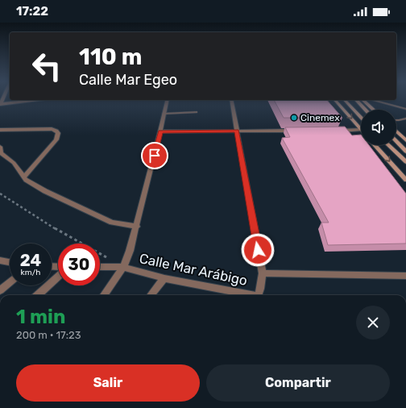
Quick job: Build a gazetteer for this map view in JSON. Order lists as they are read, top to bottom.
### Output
{
  "streets": {
    "street": ["Calle Mar Arábigo"]
  },
  "places": ["Cinemex"],
  "page": {
    "status": "17:22",
    "turn": ["110 m", "Calle Mar Egeo"],
    "speed": "24 km/h",
    "limit": "30",
    "heading": ["1 min", "200 m · 17:23"],
    "buttons": ["Salir", "Compartir"]
  }
}
